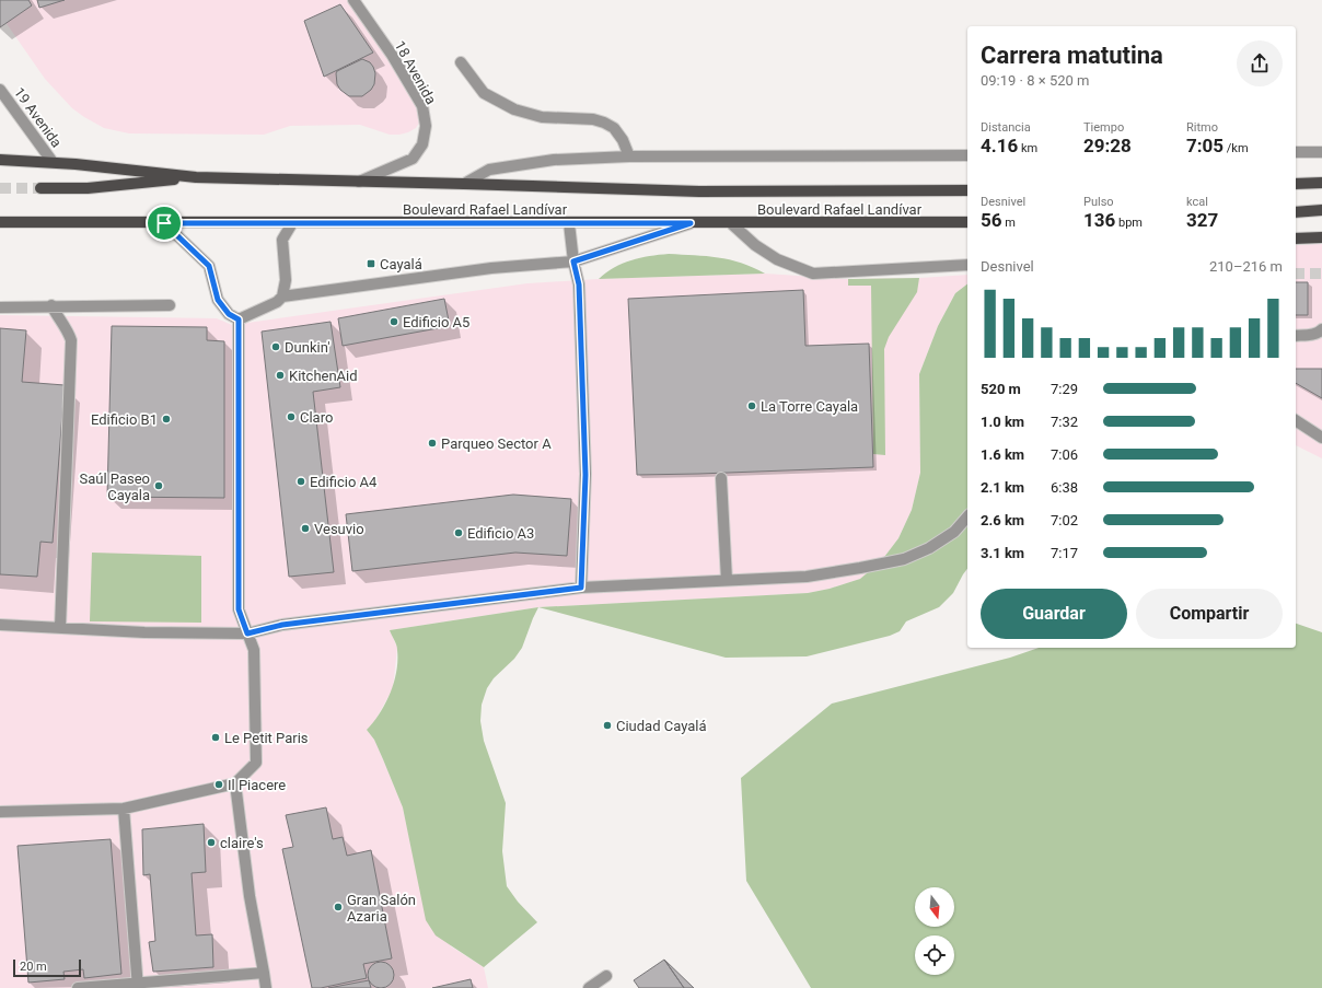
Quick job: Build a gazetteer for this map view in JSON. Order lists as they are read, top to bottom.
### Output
{
  "streets": {
    "main road": ["Boulevard Rafael Landívar"],
    "street": ["18 Avenida", "19 Avenida"]
  },
  "crossings": [
    ["18 Avenida", "Boulevard Rafael Landívar"]
  ],
  "places": {
    "transit": ["Cayalá"],
    "other": [
      "Edificio A5",
      "Dunkin'",
      "KitchenAid",
      "La Torre Cayala",
      "Claro",
      "Edificio B1",
      "Parqueo Sector A",
      "Edificio A4",
      "Saúl Paseo Cayala",
      "Vesuvio",
      "Edificio A3",
      "Ciudad Cayalá",
      "Le Petit Paris",
      "Il Piacere",
      "claire's",
      "Gran Salón Azaria"
    ]
  },
  "scale_bar": "20 m",
  "north": "bottom",
  "page": {
    "heading": ["Carrera matutina", "09:19 · 8 × 520 m"],
    "stats": [
      ["Distancia", "4.16 km"],
      ["Tiempo", "29:28"],
      ["Ritmo", "7:05 /km"],
      ["Desnivel", "56 m"],
      ["Pulso", "136 bpm"],
      ["kcal", "327"]
    ],
    "chart": ["Desnivel", "210–216 m"],
    "list": [
      {
        "name": "520 m",
        "note": "7:29"
      },
      {
        "name": "1.0 km",
        "note": "7:32"
      },
      {
        "name": "1.6 km",
        "note": "7:06"
      },
      {
        "name": "2.1 km",
        "note": "6:38"
      },
      {
        "name": "2.6 km",
        "note": "7:02"
      },
      {
        "name": "3.1 km",
        "note": "7:17"
      }
    ],
    "buttons": ["Guardar", "Compartir"],
    "scale": "20 m"
  }
}
